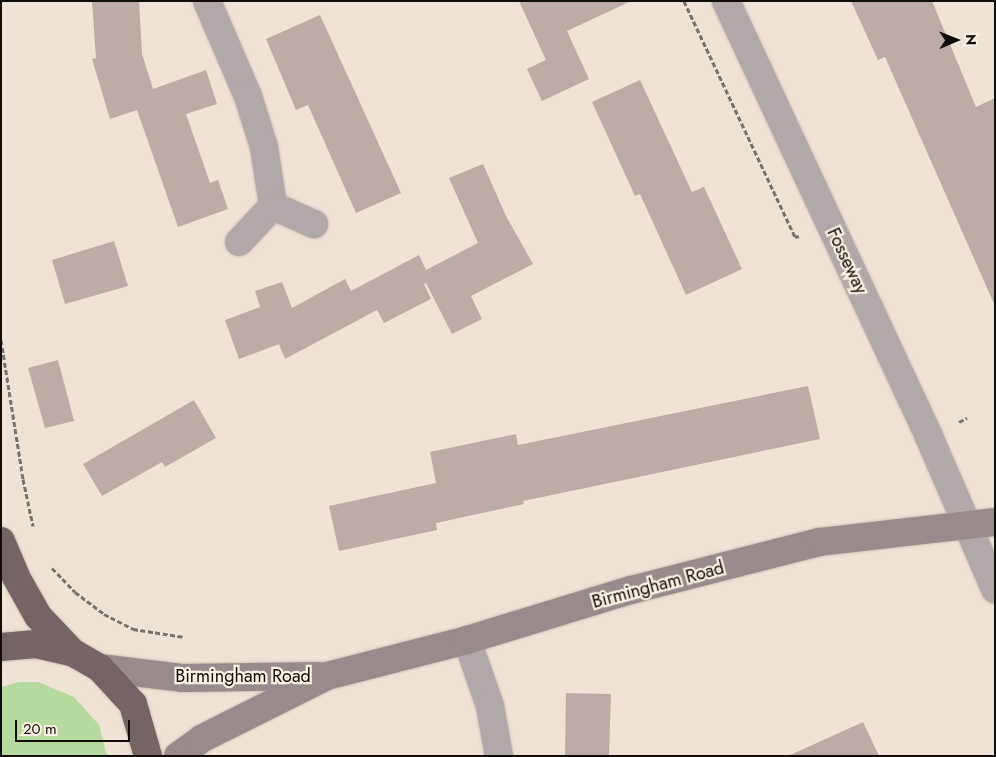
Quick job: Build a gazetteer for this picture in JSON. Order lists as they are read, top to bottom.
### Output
{
  "streets": {
    "street": ["Fosseway", "Birmingham Road"]
  },
  "crossings": [
    ["Fosseway", "Birmingham Road"]
  ],
  "scale_bar": "20 m",
  "north": "right"
}
